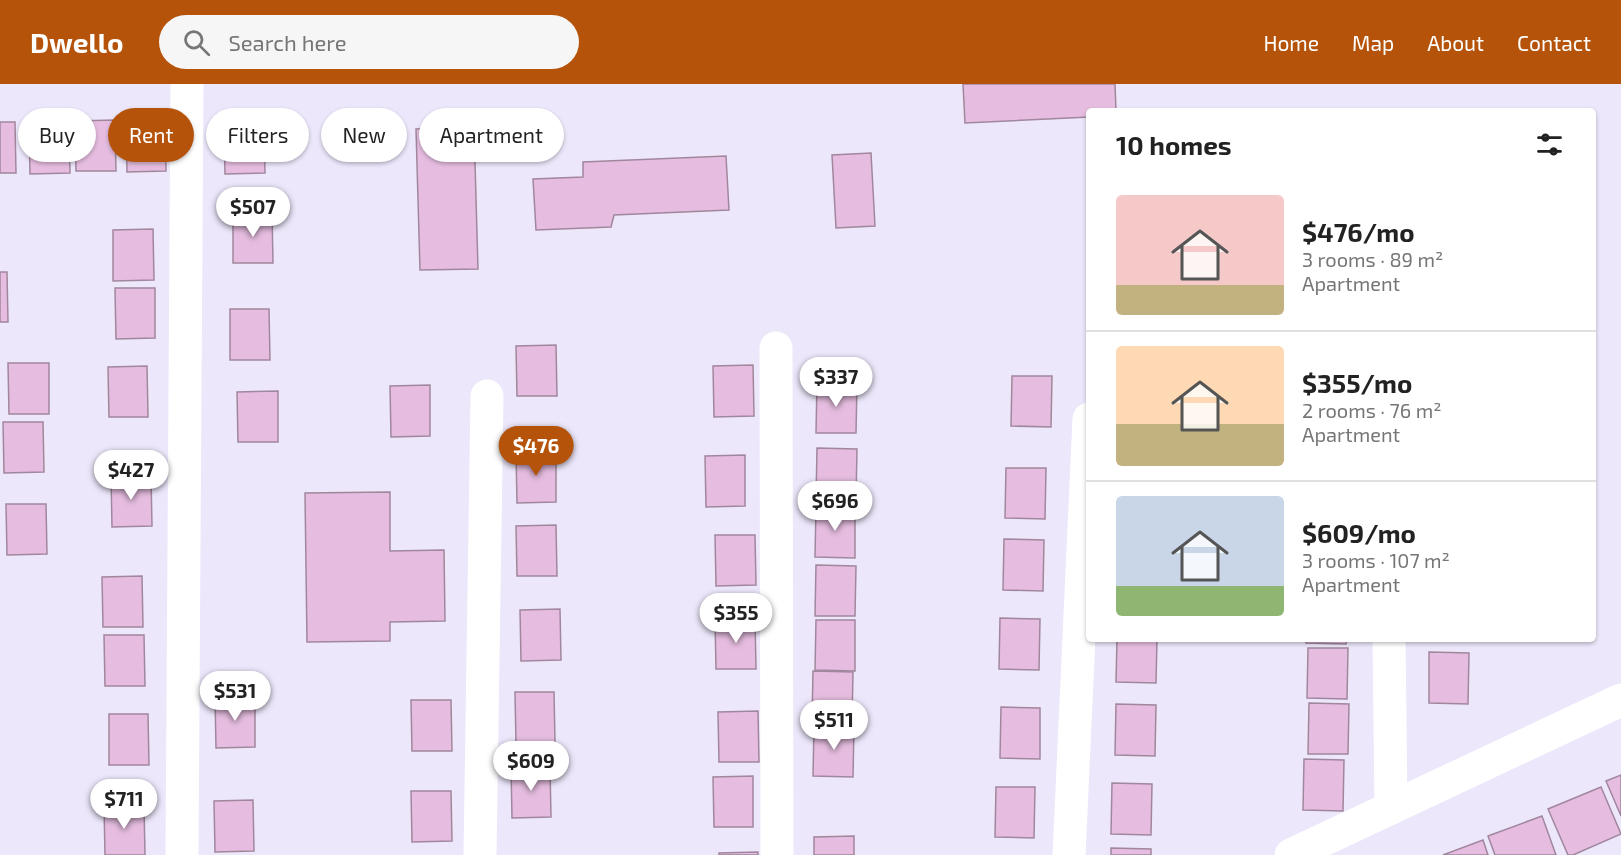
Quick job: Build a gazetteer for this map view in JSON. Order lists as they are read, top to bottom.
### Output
{
  "page": {
    "header": "Dwello",
    "search": "Search here",
    "nav": [
      "Home",
      "Map",
      "About",
      "Contact"
    ],
    "chip": [
      "Buy",
      "Rent",
      "Filters",
      "New",
      "Apartment"
    ],
    "heading": "10 homes",
    "list": [
      {
        "name": "$476/mo",
        "note": "3 rooms · 89 m² · Apartment"
      },
      {
        "name": "$355/mo",
        "note": "2 rooms · 76 m² · Apartment"
      },
      {
        "name": "$609/mo",
        "note": "3 rooms · 107 m² · Apartment"
      }
    ],
    "price": [
      "$507",
      "$337",
      "$476",
      "$427",
      "$696",
      "$355",
      "$531",
      "$511",
      "$609",
      "$711"
    ]
  }
}
